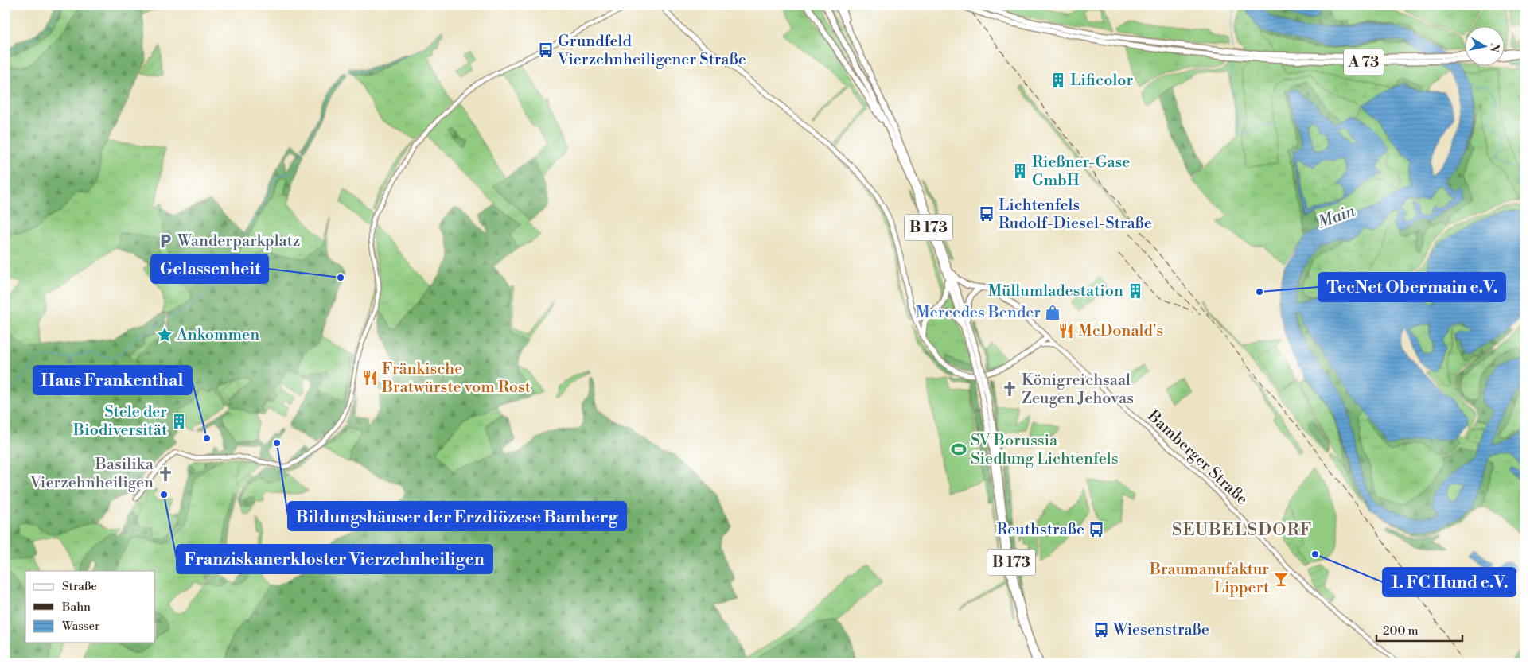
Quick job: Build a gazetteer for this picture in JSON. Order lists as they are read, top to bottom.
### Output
{
  "streets": {
    "highway": ["A 73", "B 173"],
    "main road": ["Bamberger Straße"]
  },
  "districts": ["SEUBELSDORF"],
  "water": ["Main"],
  "places": {
    "bus stop": [
      "Grundfeld Vierzehnheiligener Straße",
      "Lichtenfels Rudolf-Diesel-Straße",
      "Reuthstraße",
      "Wiesenstraße"
    ],
    "building": [
      "Lificolor",
      "Rießner-Gase GmbH",
      "Müllumladestation",
      "Stele der Biodiversität"
    ],
    "parking": ["Wanderparkplatz"],
    "other": [
      "Gelassenheit",
      "TecNet Obermain e.V.",
      "Haus Frankenthal",
      "Bildungshäuser der Erzdiözese Bamberg",
      "Franziskanerkloster Vierzehnheiligen",
      "1. FC Hund e.V."
    ],
    "shop": ["Mercedes Bender"],
    "restaurant": ["McDonald's", "Fränkische Bratwürste vom Rost"],
    "place": ["Ankommen"],
    "church": ["Königreichsaal Zeugen Jehovas", "Basilika Vierzehnheiligen"],
    "sports": ["SV Borussia Siedlung Lichtenfels"],
    "bar": ["Braumanufaktur Lippert"]
  },
  "legend": ["Straße", "Bahn", "Wasser"],
  "scale_bar": "200 m",
  "north": "right"
}
